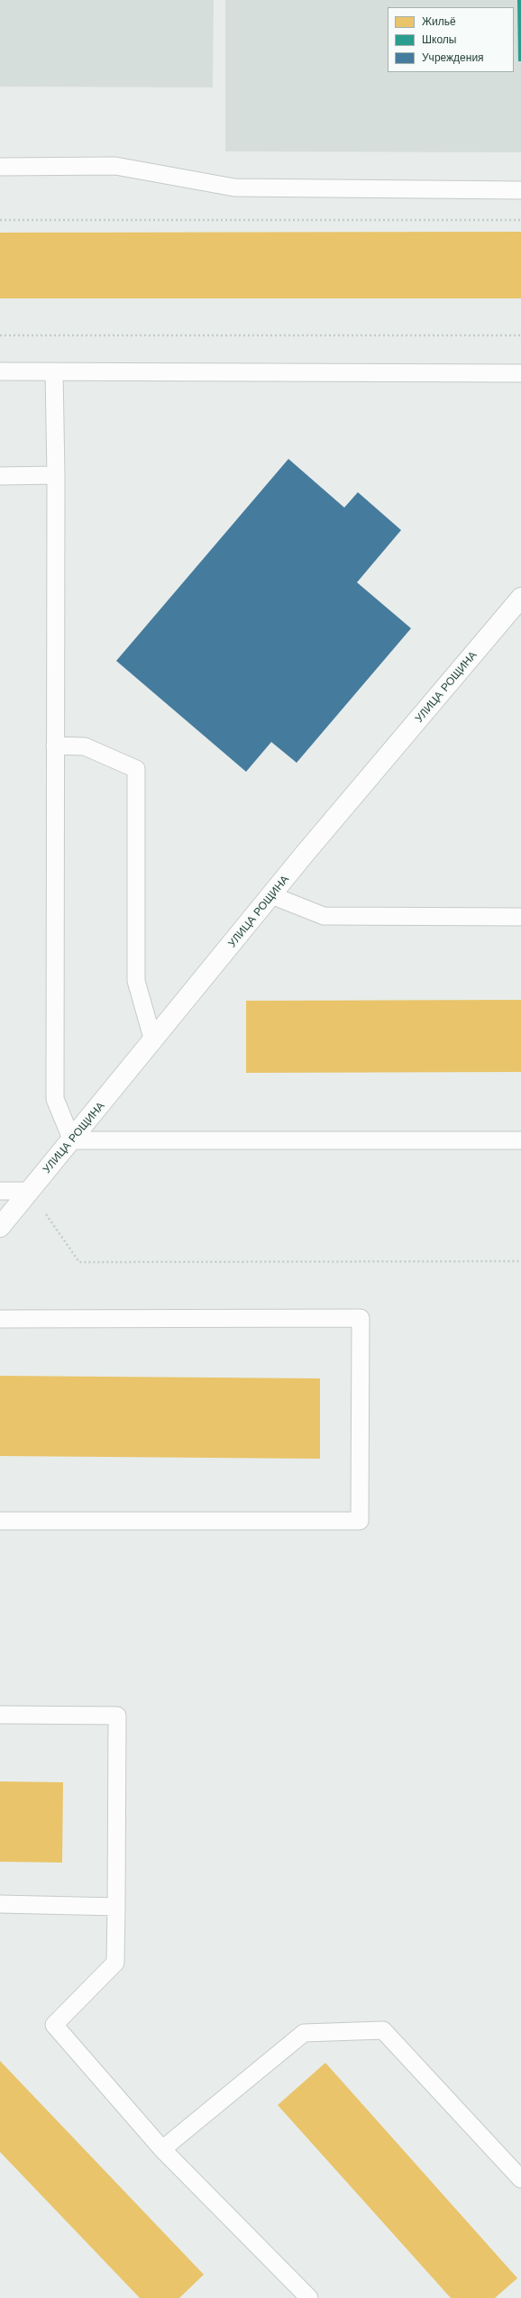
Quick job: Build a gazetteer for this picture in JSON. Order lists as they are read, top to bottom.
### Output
{
  "streets": {
    "street": ["УЛИЦА РОЩИНА"]
  },
  "legend": ["Жильё", "Школы", "Учреждения"]
}
